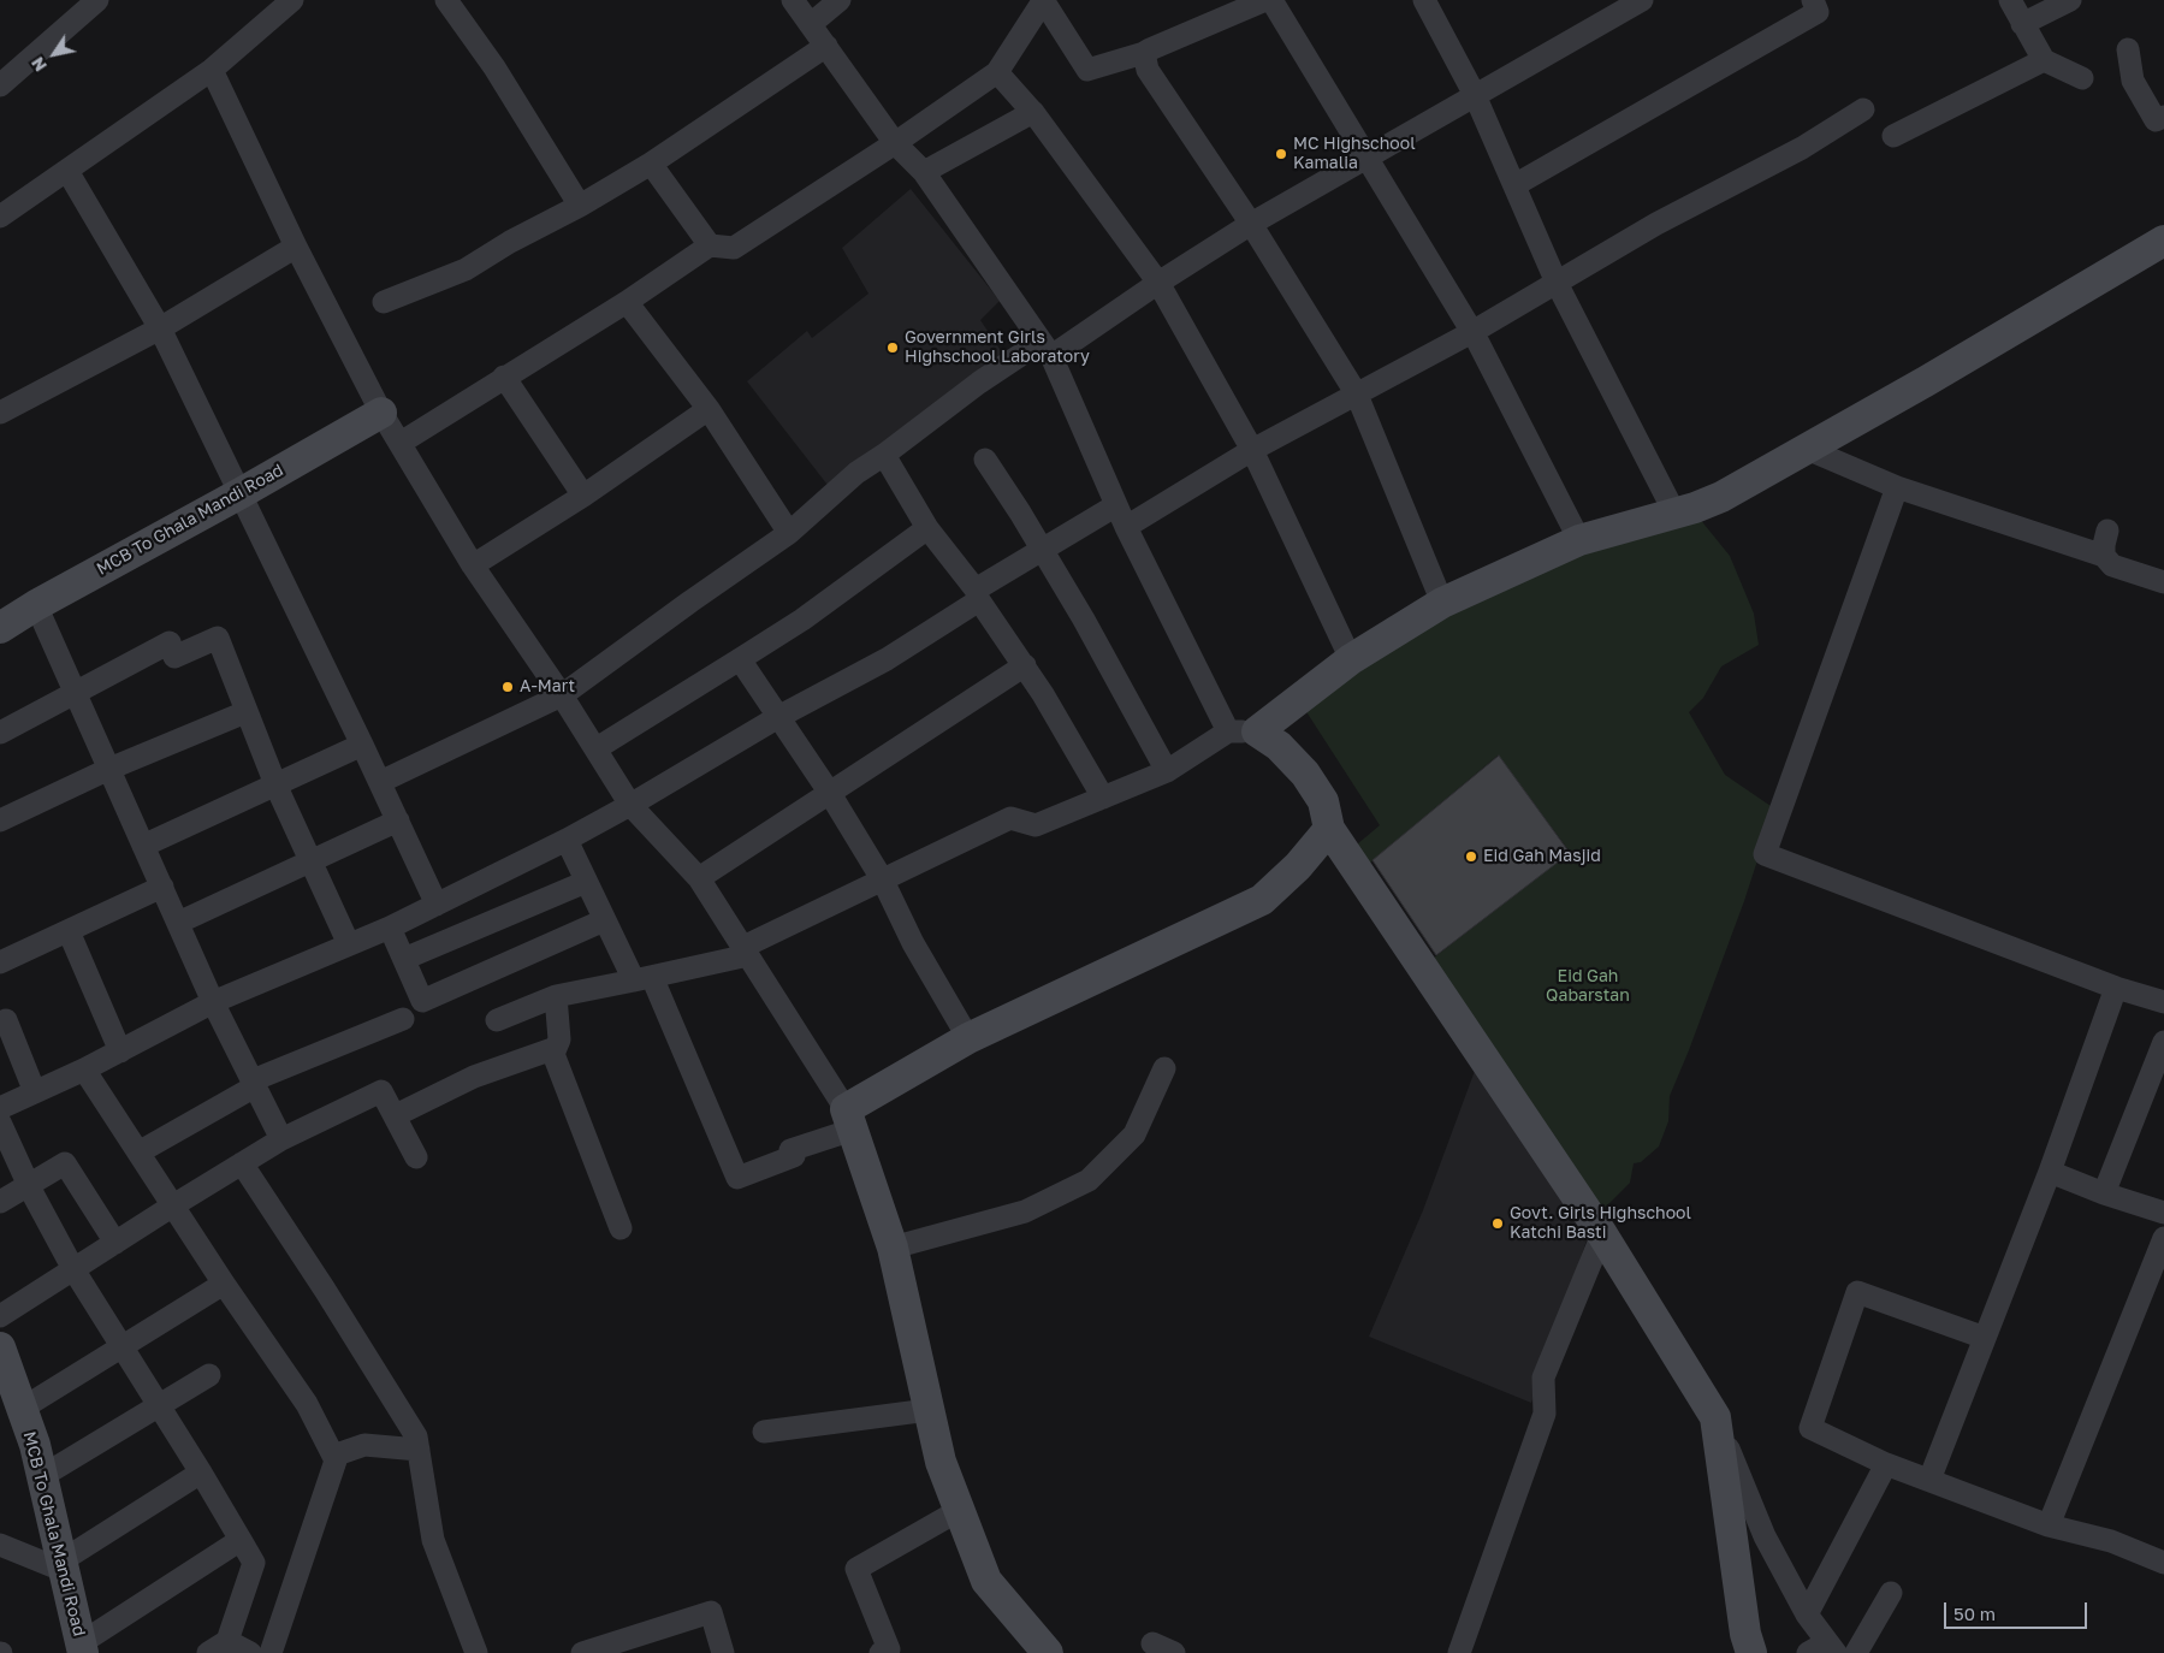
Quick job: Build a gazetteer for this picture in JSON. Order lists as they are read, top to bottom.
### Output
{
  "streets": {
    "street": ["MCB To Ghala Mandi Road"]
  },
  "parks": ["Eid Gah Qabarstan"],
  "places": [
    "MC Highschool Kamalia",
    "Government Girls Highschool Laboratory",
    "A-Mart",
    "Eid Gah Masjid",
    "Govt. Girls Highschool Katchi Basti"
  ],
  "scale_bar": "50 m",
  "north": "bottom left"
}
